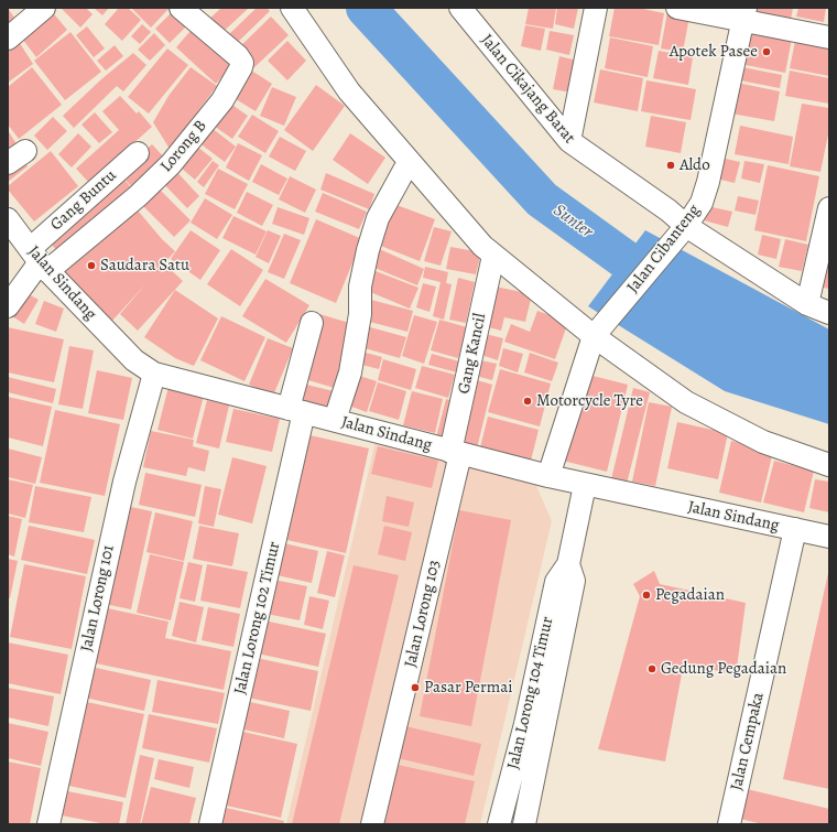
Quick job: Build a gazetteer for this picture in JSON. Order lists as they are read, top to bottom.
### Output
{
  "streets": {
    "street": [
      "Jalan Cikajang Barat",
      "Lorong B",
      "Gang Buntu",
      "Jalan Cibanteng",
      "Jalan Sindang",
      "Gang Kancil",
      "Jalan Lorong 101",
      "Jalan Lorong 103",
      "Jalan Lorong 102 Timur",
      "Jalan Lorong 104 Timur",
      "Jalan Cempaka"
    ]
  },
  "crossings": [
    ["Jalan Cikajang Barat", "Jalan Cibanteng"],
    ["Lorong B", "Gang Buntu"],
    ["Lorong B", "Jalan Sindang"],
    ["Gang Buntu", "Jalan Sindang"],
    ["Jalan Cibanteng", "Jalan Sindang"],
    ["Jalan Sindang", "Gang Kancil"],
    ["Jalan Sindang", "Jalan Lorong 101"],
    ["Jalan Sindang", "Jalan Lorong 103"],
    ["Jalan Sindang", "Jalan Lorong 102 Timur"],
    ["Jalan Sindang", "Jalan Lorong 104 Timur"],
    ["Jalan Sindang", "Jalan Cempaka"],
    ["Gang Kancil", "Jalan Lorong 103"]
  ],
  "water": ["Sunter"],
  "places": [
    "Apotek Pasee",
    "Aldo",
    "Saudara Satu",
    "Motorcycle Tyre",
    "Pegadaian",
    "Gedung Pegadaian",
    "Pasar Permai"
  ]
}
